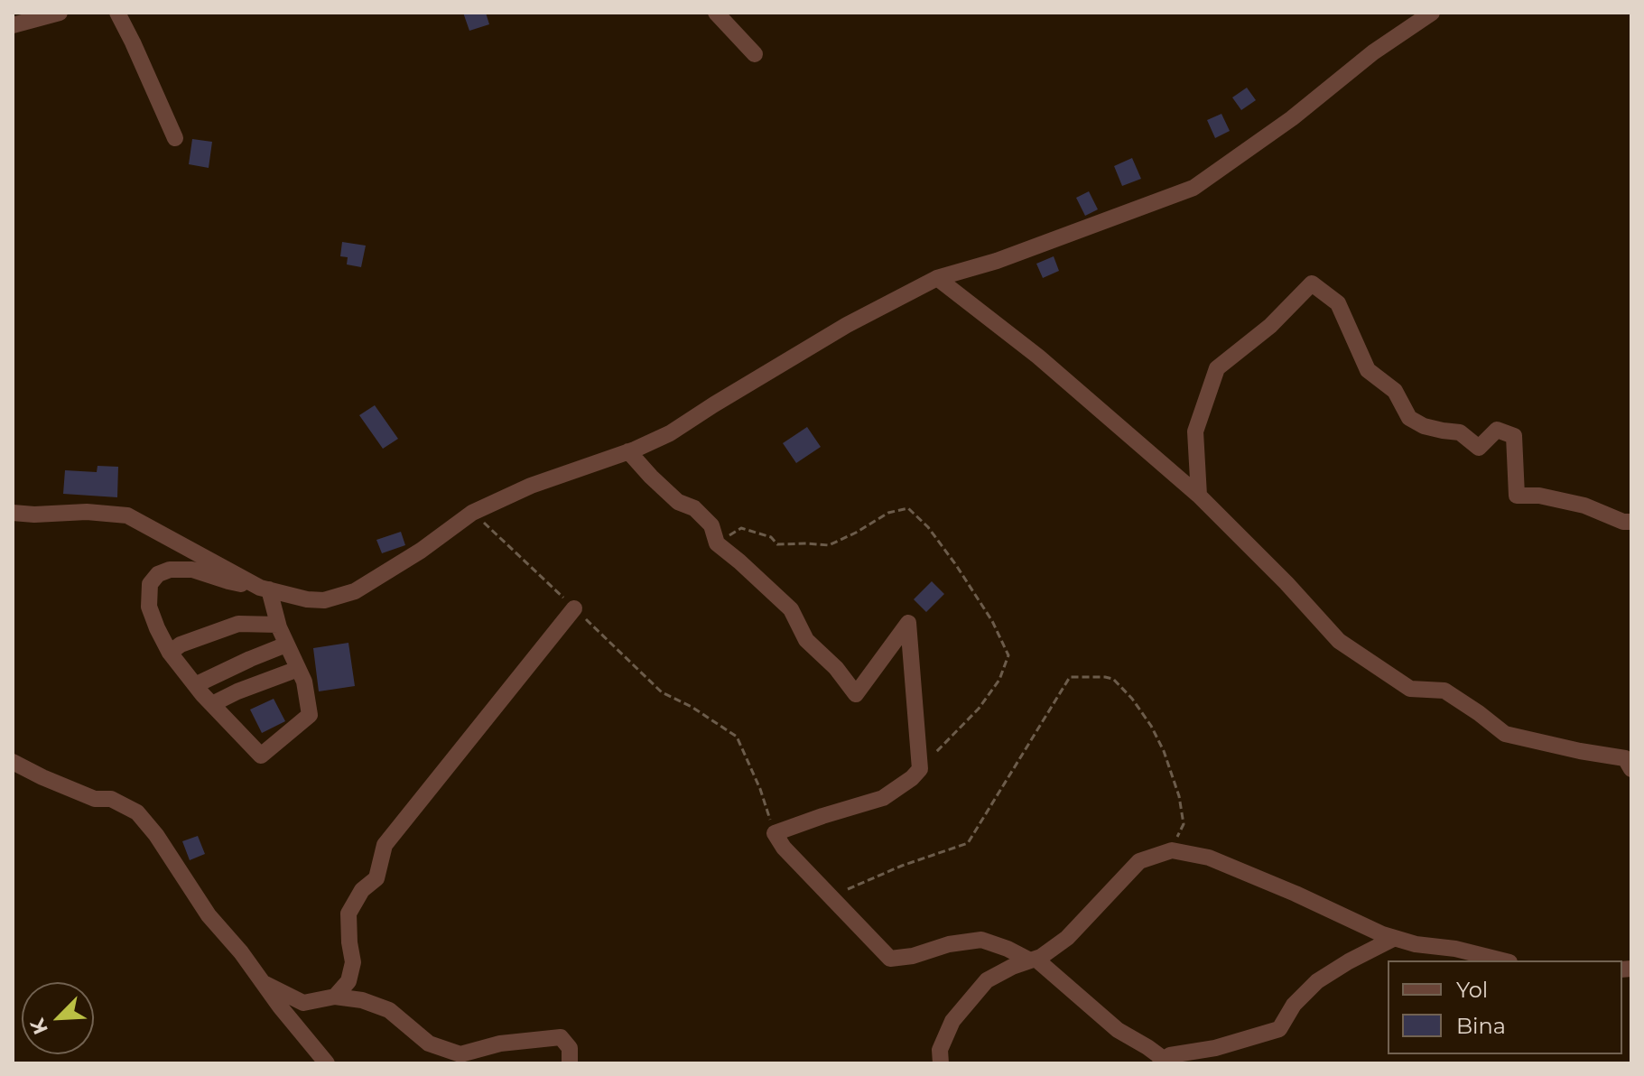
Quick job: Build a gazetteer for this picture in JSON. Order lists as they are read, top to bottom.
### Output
{
  "legend": ["Yol", "Bina"],
  "north": "bottom left"
}
